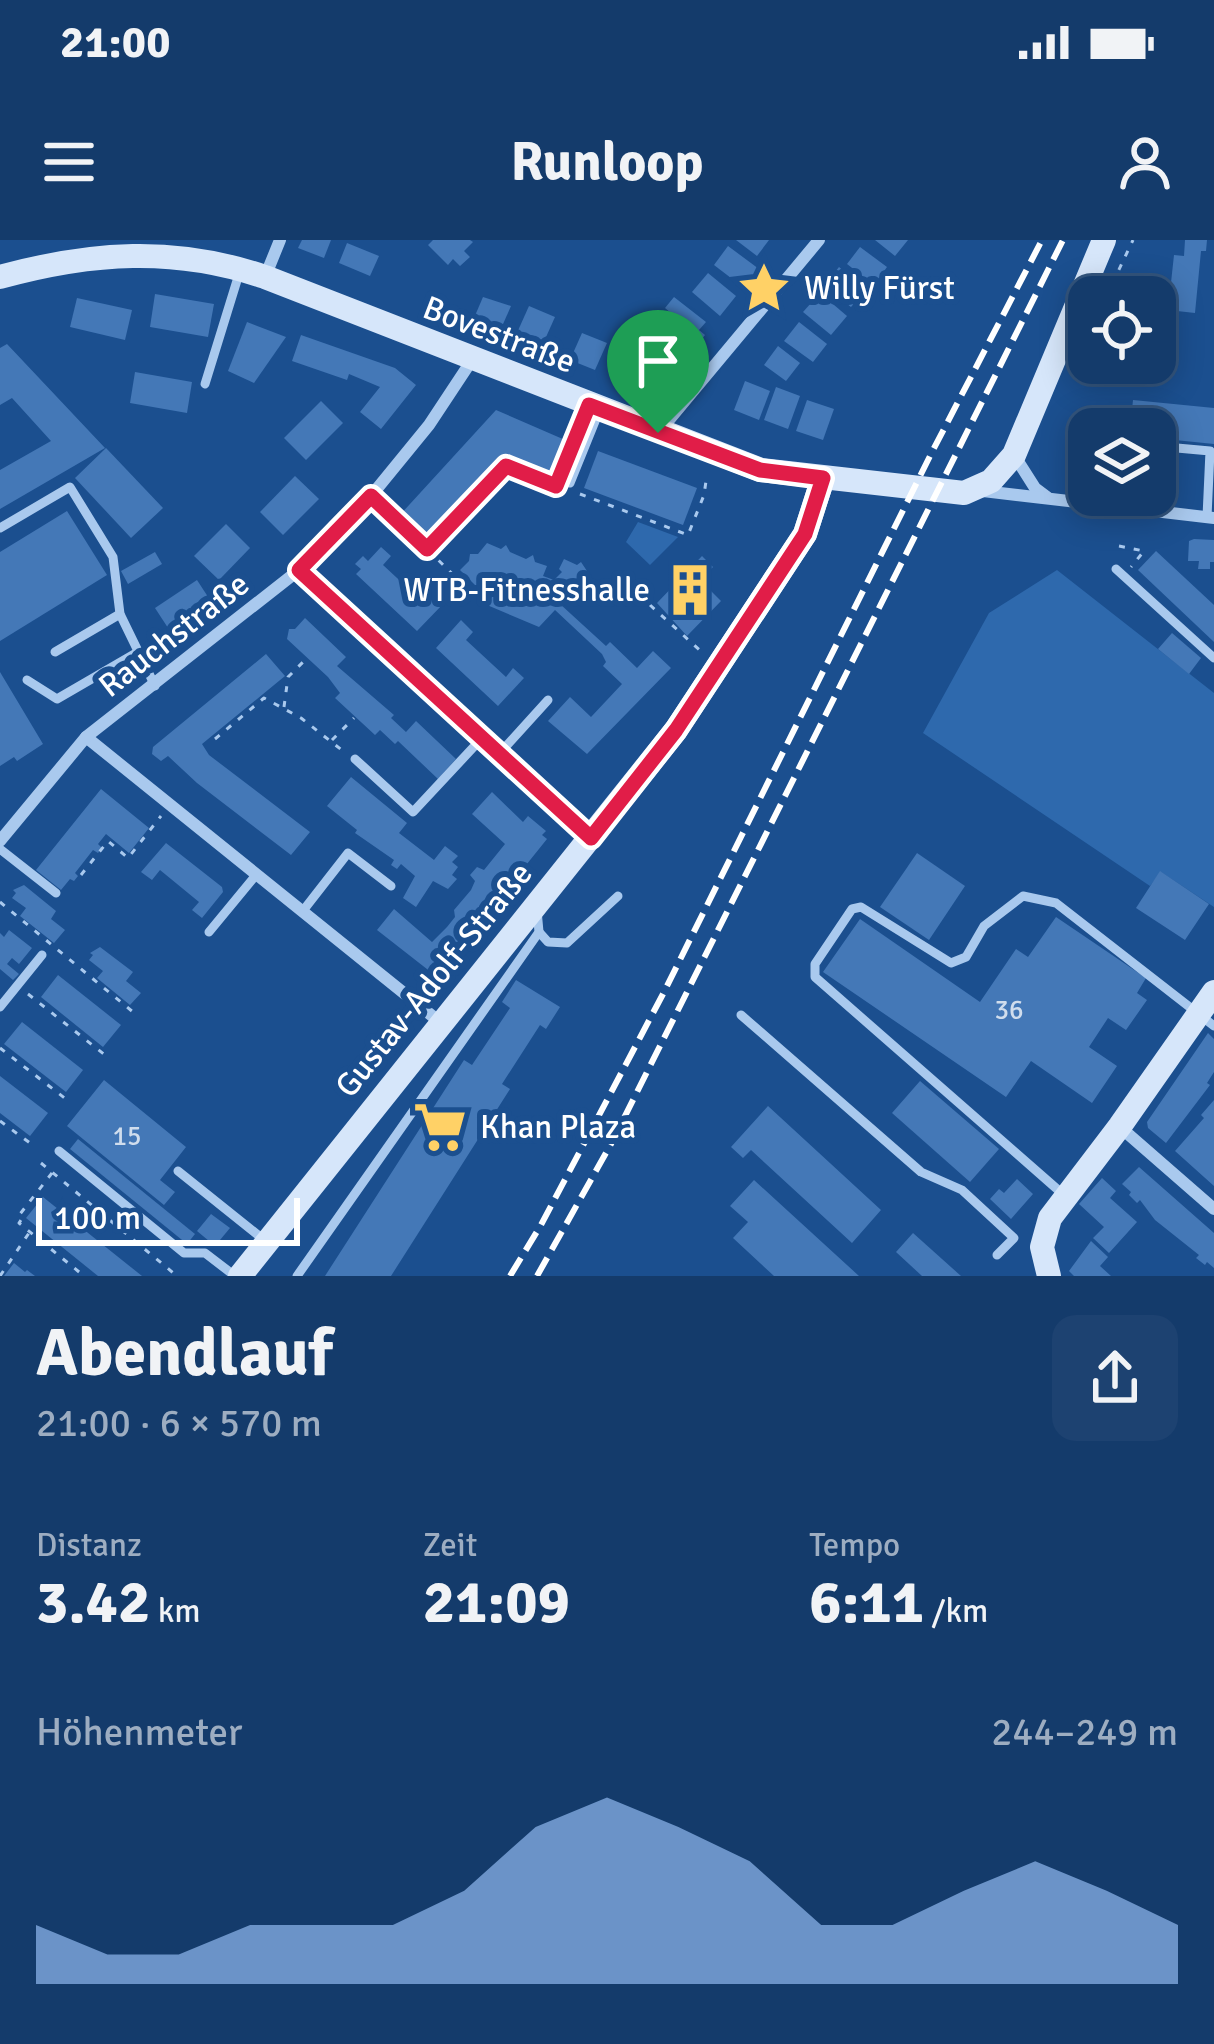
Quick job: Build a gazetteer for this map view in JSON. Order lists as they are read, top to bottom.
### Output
{
  "streets": {
    "street": ["Bovestraße", "Rauchstraße", "Gustav-Adolf-Straße"]
  },
  "crossings": [
    ["Bovestraße", "Rauchstraße"],
    ["Bovestraße", "Gustav-Adolf-Straße"]
  ],
  "places": {
    "place": ["Willy Fürst"],
    "building": ["WTB-Fitnesshalle"],
    "supermarket": ["Khan Plaza"]
  },
  "house_numbers": ["36", "15"],
  "scale_bar": "100 m",
  "page": {
    "status": "21:00",
    "header": "Runloop",
    "scale": "100 m",
    "heading": ["Abendlauf", "21:00 · 6 × 570 m"],
    "stats": [
      ["Distanz", "3.42 km"],
      ["Zeit", "21:09"],
      ["Tempo", "6:11 /km"]
    ],
    "chart": ["Höhenmeter", "244–249 m"]
  }
}
